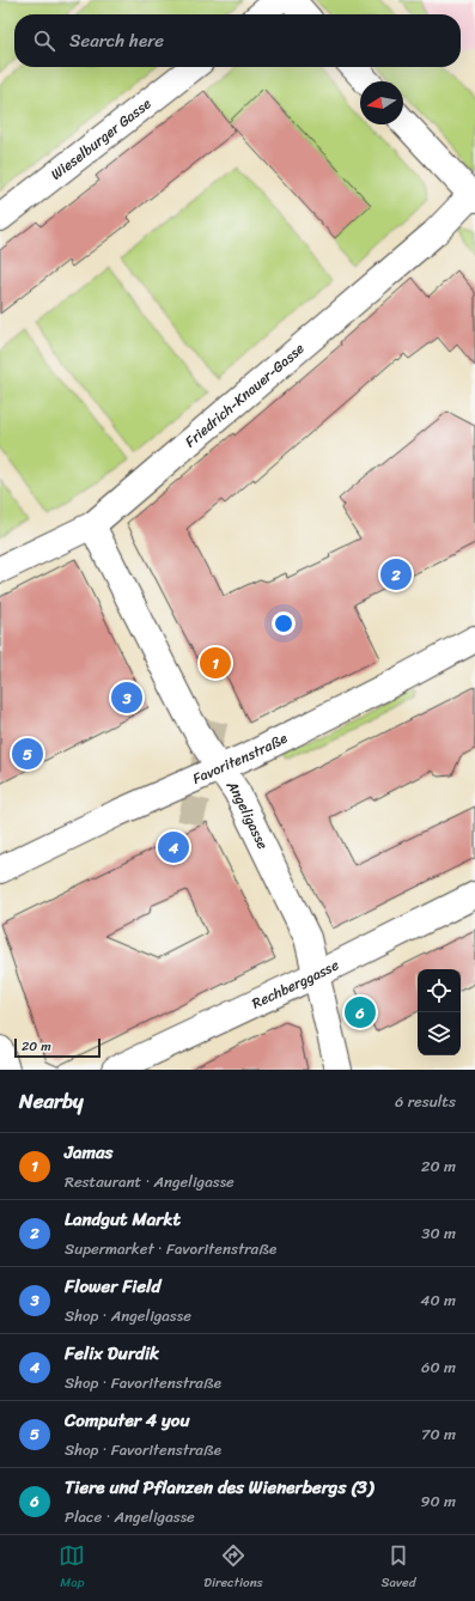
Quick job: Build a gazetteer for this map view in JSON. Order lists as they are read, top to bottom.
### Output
{
  "streets": {
    "street": [
      "Wieselburger Gasse",
      "Friedrich-Knauer-Gasse",
      "Favoritenstraße",
      "Angeligasse",
      "Rechberggasse"
    ]
  },
  "crossings": [
    ["Friedrich-Knauer-Gasse", "Angeligasse"],
    ["Favoritenstraße", "Angeligasse"],
    ["Angeligasse", "Rechberggasse"]
  ],
  "scale_bar": "20 m",
  "north": "left",
  "page": {
    "search": "Search here",
    "pins": [
      "2",
      "1",
      "3",
      "5",
      "4",
      "6"
    ],
    "scale": "20 m",
    "heading": ["Nearby", "6 results"],
    "list": [
      {
        "mark": "1",
        "name": "Jamas",
        "note": "Restaurant · Angeligasse",
        "value": "20 m"
      },
      {
        "mark": "2",
        "name": "Landgut Markt",
        "note": "Supermarket · Favoritenstraße",
        "value": "30 m"
      },
      {
        "mark": "3",
        "name": "Flower Field",
        "note": "Shop · Angeligasse",
        "value": "40 m"
      },
      {
        "mark": "4",
        "name": "Felix Durdik",
        "note": "Shop · Favoritenstraße",
        "value": "60 m"
      },
      {
        "mark": "5",
        "name": "Computer 4 you",
        "note": "Shop · Favoritenstraße",
        "value": "70 m"
      },
      {
        "mark": "6",
        "name": "Tiere und Pflanzen des Wienerbergs (3)",
        "note": "Place · Angeligasse",
        "value": "90 m"
      }
    ],
    "nav": ["Map", "Directions", "Saved"]
  }
}
